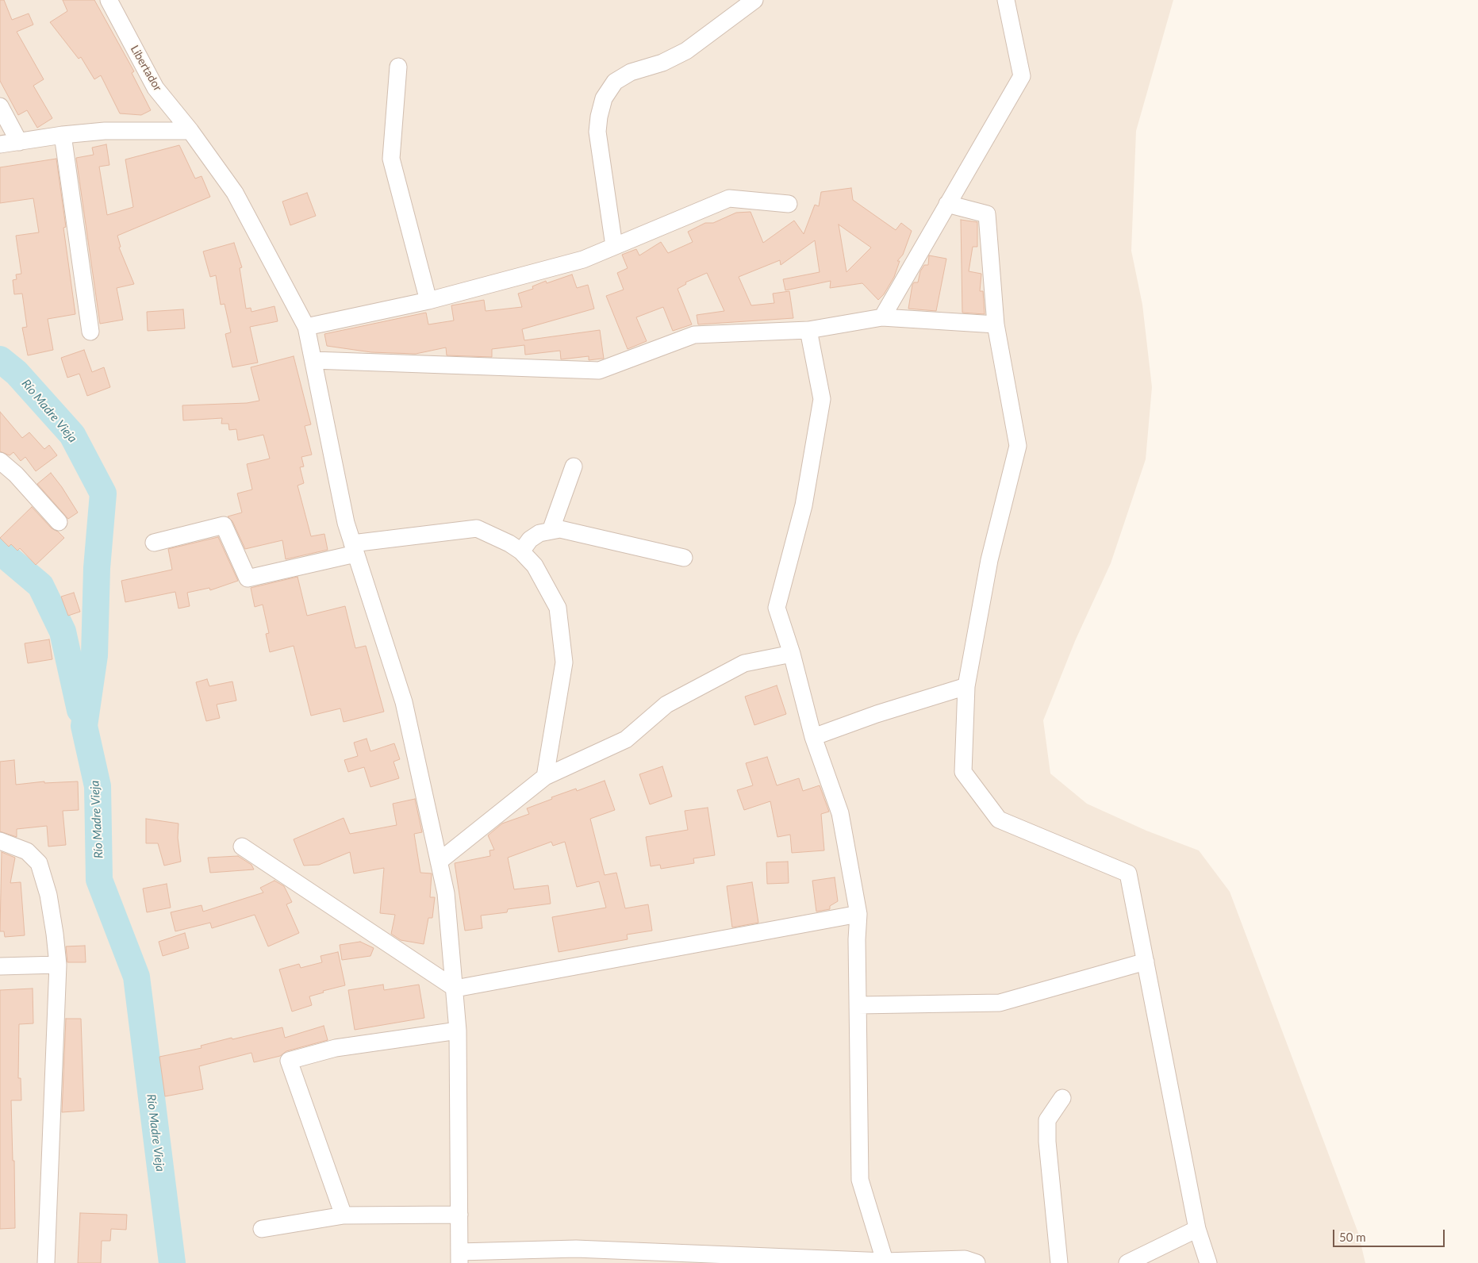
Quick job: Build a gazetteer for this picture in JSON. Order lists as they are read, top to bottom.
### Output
{
  "streets": {
    "street": ["Libertador"]
  },
  "water": ["Río Madre Vieja"],
  "scale_bar": "50 m"
}
